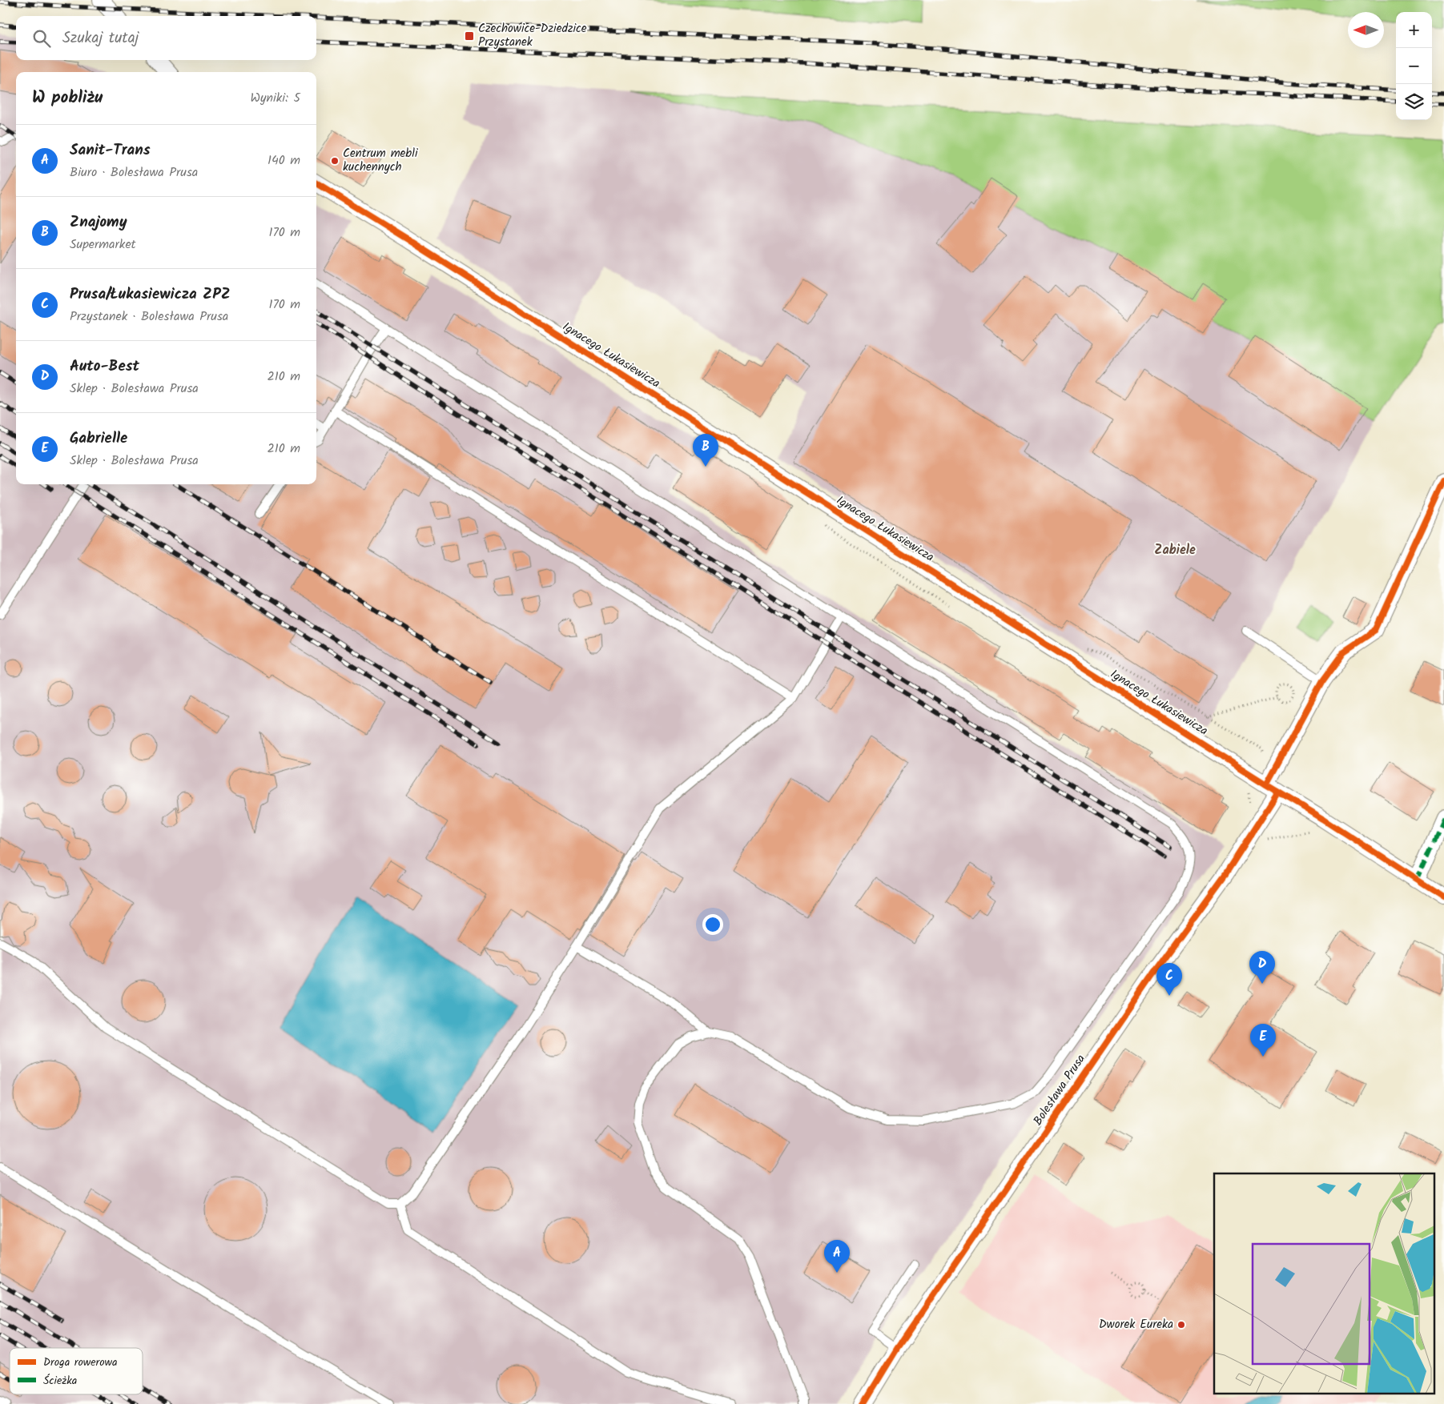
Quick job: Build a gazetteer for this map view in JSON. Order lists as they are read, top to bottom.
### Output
{
  "streets": {
    "street": ["Ignacego Łukasiewicza", "Bolesława Prusa"]
  },
  "crossings": [
    ["Ignacego Łukasiewicza", "Bolesława Prusa"]
  ],
  "districts": ["Zabiele"],
  "places": {
    "transit": ["Czechowice-Dziedzice Przystanek"],
    "other": ["Centrum mebli kuchennych", "Dworek Eureka"]
  },
  "legend": ["Droga rowerowa", "Ścieżka"],
  "north": "left",
  "page": {
    "map_buttons": ["+", "−"],
    "search": "Szukaj tutaj",
    "heading": ["W pobliżu", "Wyniki: 5"],
    "list": [
      {
        "mark": "A",
        "name": "Sanit-Trans",
        "note": "Biuro · Bolesława Prusa",
        "value": "140 m"
      },
      {
        "mark": "B",
        "name": "Znajomy",
        "note": "Supermarket",
        "value": "170 m"
      },
      {
        "mark": "C",
        "name": "Prusa/Łukasiewicza ZPZ",
        "note": "Przystanek · Bolesława Prusa",
        "value": "170 m"
      },
      {
        "mark": "D",
        "name": "Auto-Best",
        "note": "Sklep · Bolesława Prusa",
        "value": "210 m"
      },
      {
        "mark": "E",
        "name": "Gabrielle",
        "note": "Sklep · Bolesława Prusa",
        "value": "210 m"
      }
    ],
    "pins": [
      "B",
      "D",
      "C",
      "E",
      "A"
    ]
  }
}
